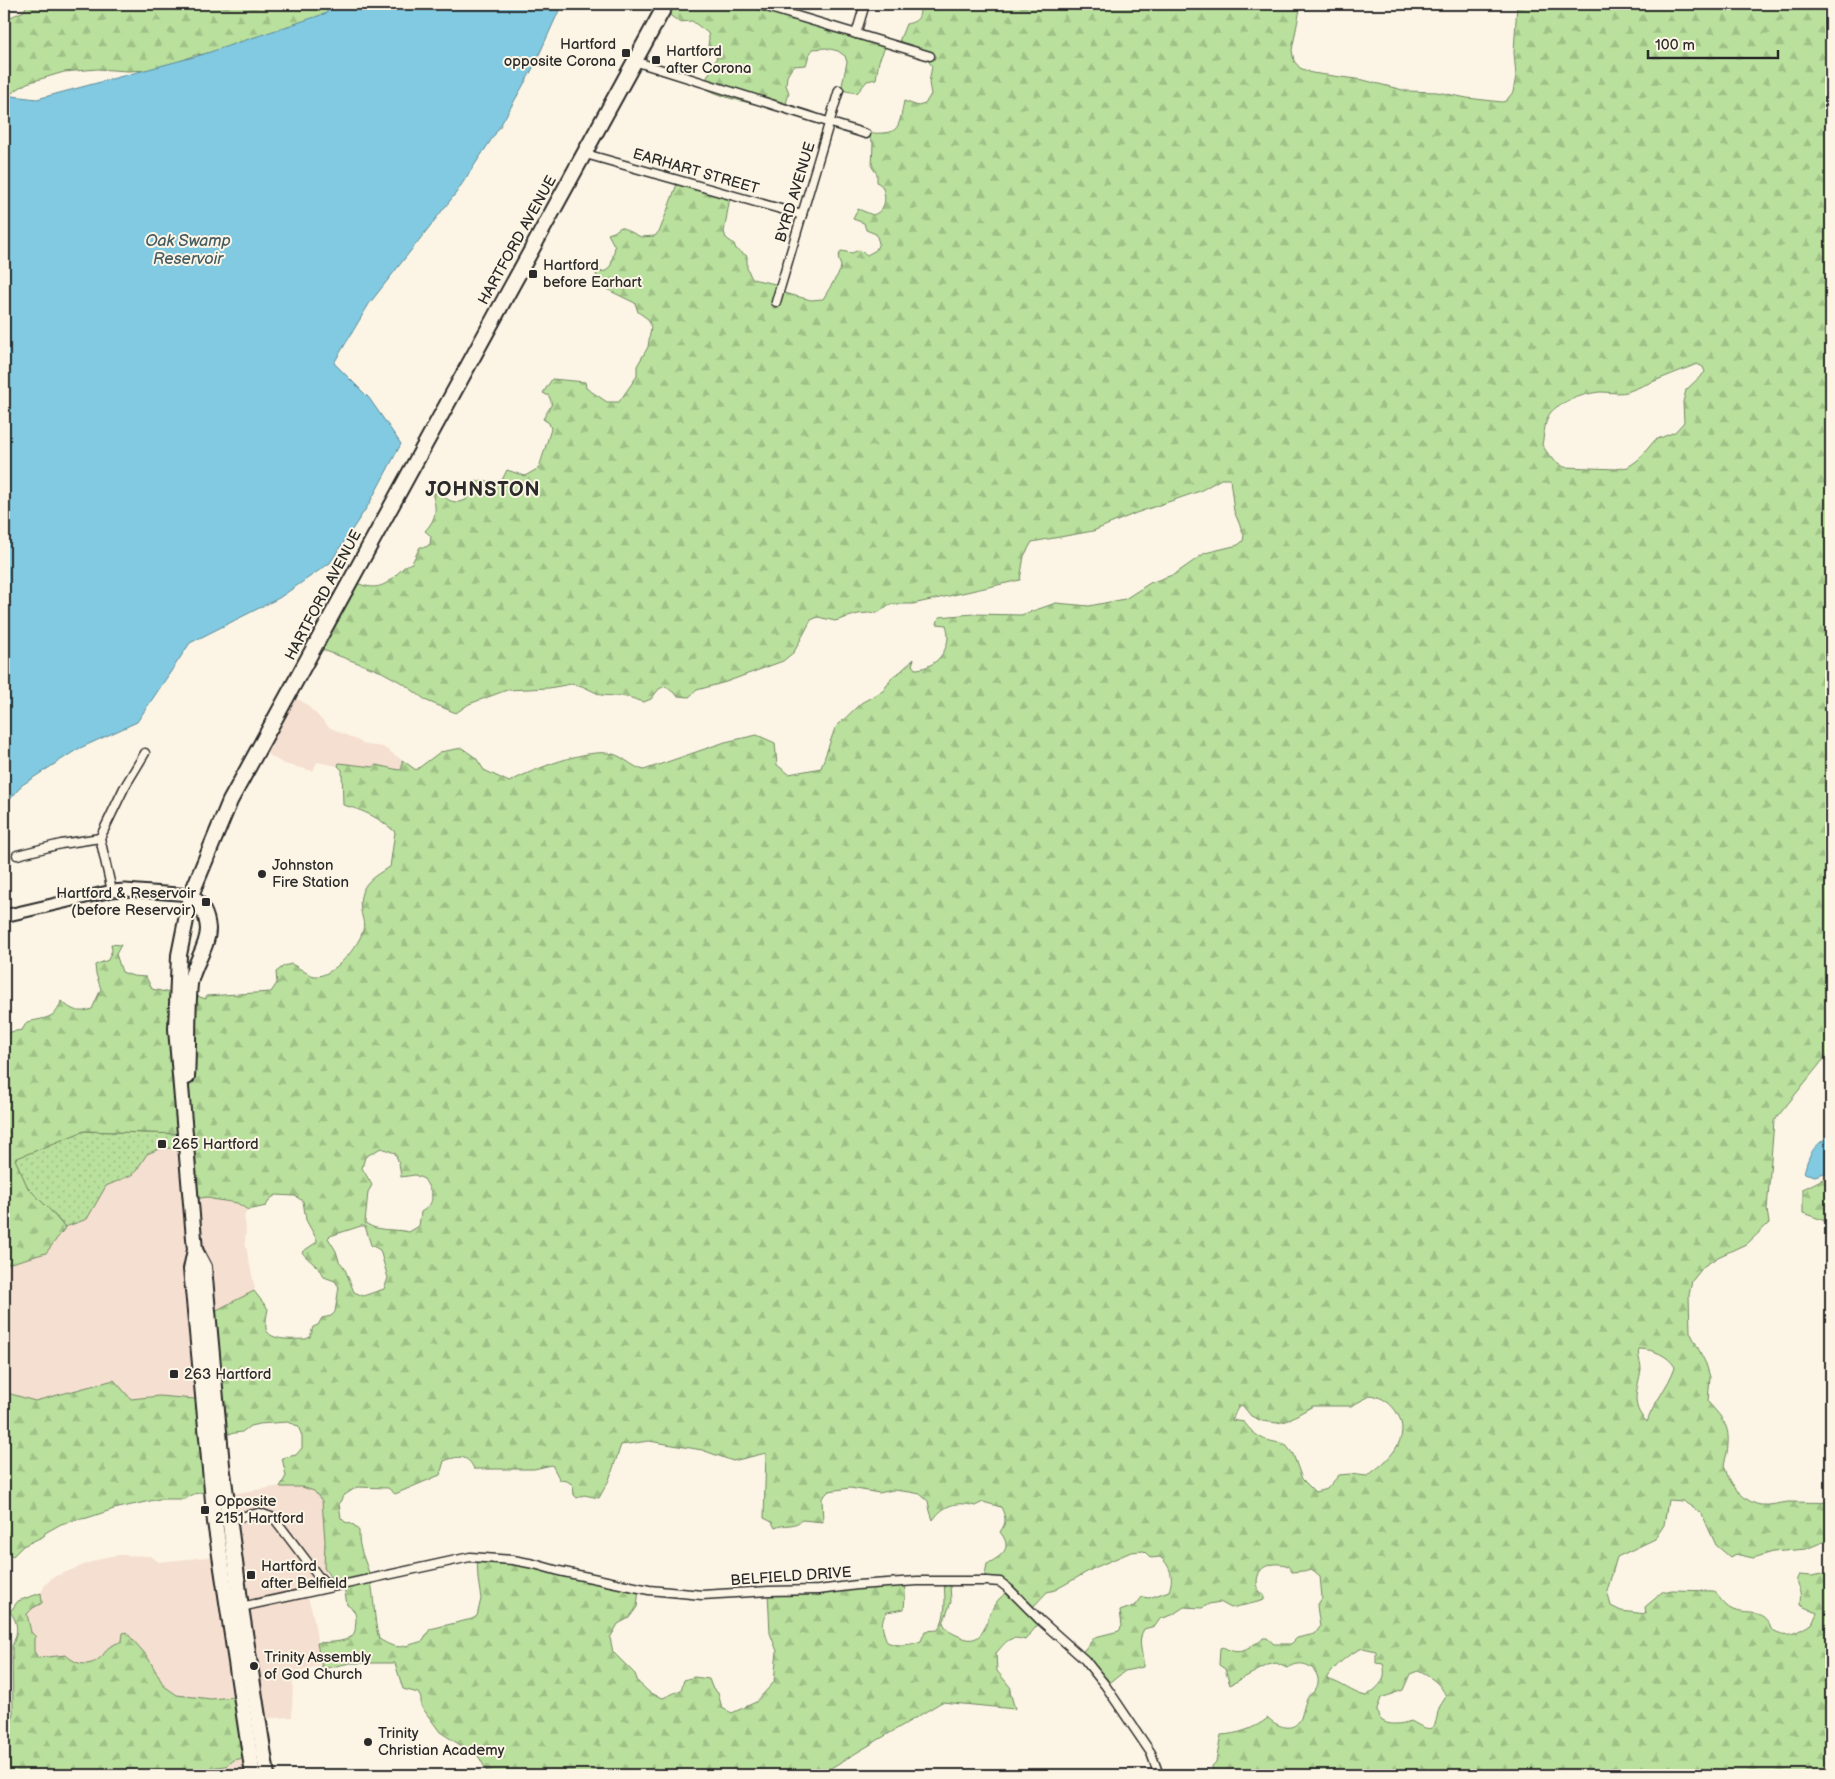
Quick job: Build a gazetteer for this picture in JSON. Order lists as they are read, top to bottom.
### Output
{
  "streets": {
    "highway": ["HARTFORD AVENUE"],
    "street": ["EARHART STREET", "BYRD AVENUE", "BELFIELD DRIVE"]
  },
  "crossings": [
    ["EARHART STREET", "BYRD AVENUE"],
    ["EARHART STREET", "HARTFORD AVENUE"],
    ["HARTFORD AVENUE", "BELFIELD DRIVE"]
  ],
  "districts": ["JOHNSTON"],
  "water": ["Oak Swamp Reservoir"],
  "places": {
    "transit": [
      "Hartford opposite Corona",
      "Hartford after Corona",
      "Hartford before Earhart",
      "Hartford & Reservoir (before Reservoir)",
      "265 Hartford",
      "263 Hartford",
      "Opposite 2151 Hartford",
      "Hartford after Belfield"
    ],
    "other": ["Johnston Fire Station", "Trinity Assembly of God Church", "Trinity Christian Academy"]
  },
  "scale_bar": "100 m"
}
